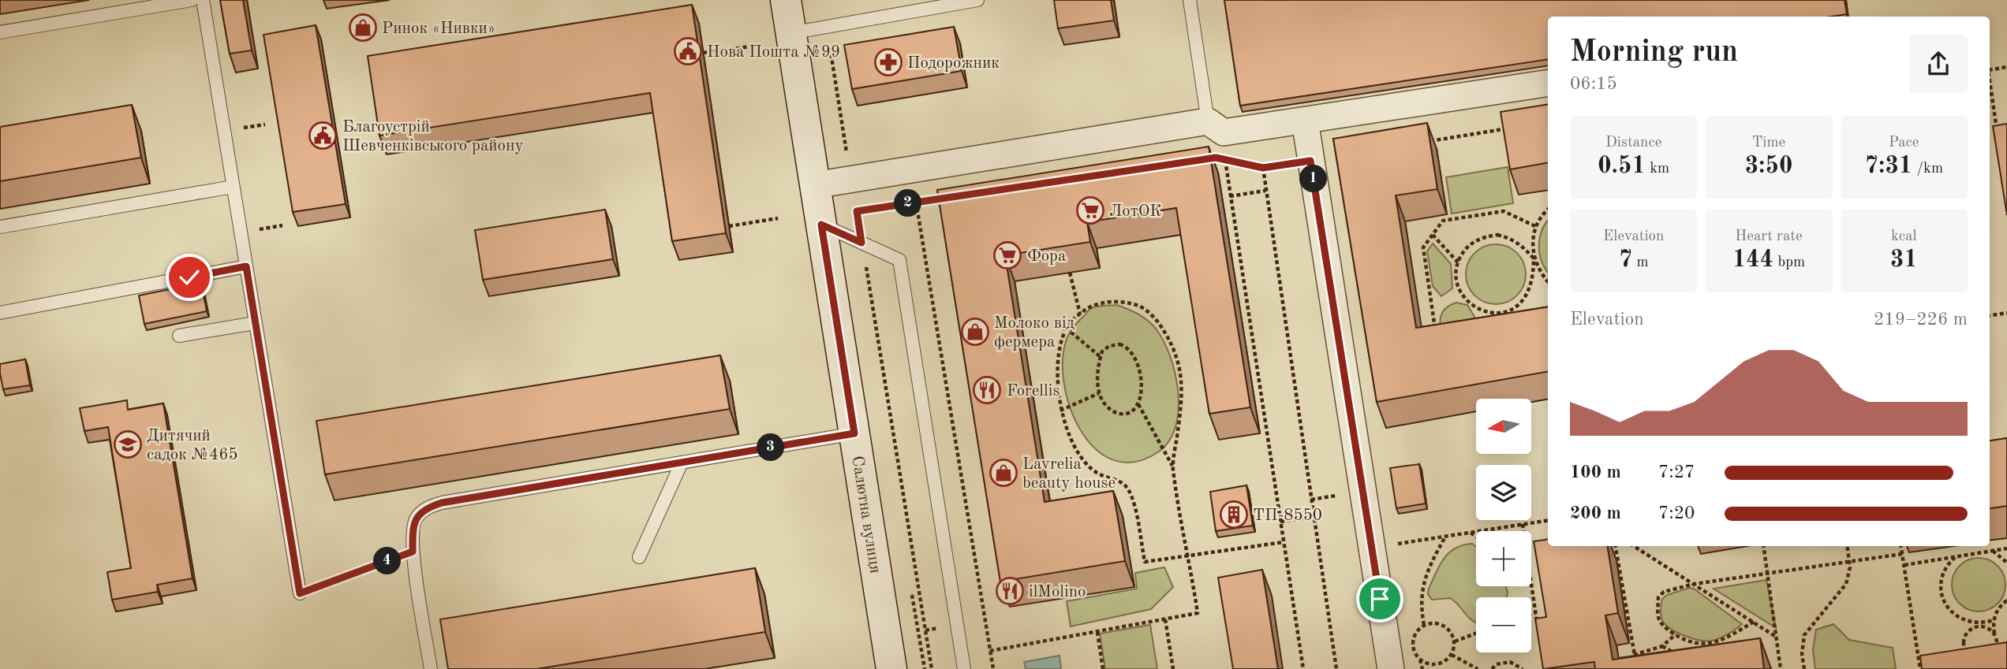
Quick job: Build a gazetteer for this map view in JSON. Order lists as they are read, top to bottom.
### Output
{
  "streets": {
    "street": ["Салютна вулиця"]
  },
  "places": {
    "shop": ["Ринок «Нивки»", "Молоко від фермера", "Lavrelia beauty house"],
    "public building": ["Нова Пошта №99", "Благоустрій Шевченківського району"],
    "pharmacy": ["Подорожник"],
    "supermarket": ["ЛотОК", "Фора"],
    "restaurant": ["Forellis", "ilMolino"],
    "school or university": ["Дитячий садок №465"],
    "building": ["ТП-8550"]
  },
  "north": "left",
  "page": {
    "heading": ["Morning run", "06:15"],
    "stats": [
      ["Distance", "0.51 km"],
      ["Time", "3:50"],
      ["Pace", "7:31 /km"],
      ["Elevation", "7 m"],
      ["Heart rate", "144 bpm"],
      ["kcal", "31"]
    ],
    "pins": [
      "1",
      "2",
      "3",
      "4"
    ],
    "chart": ["Elevation", "219–226 m"],
    "map_buttons": ["+", "−"],
    "list": [
      {
        "name": "100 m",
        "note": "7:27"
      },
      {
        "name": "200 m",
        "note": "7:20"
      }
    ]
  }
}
